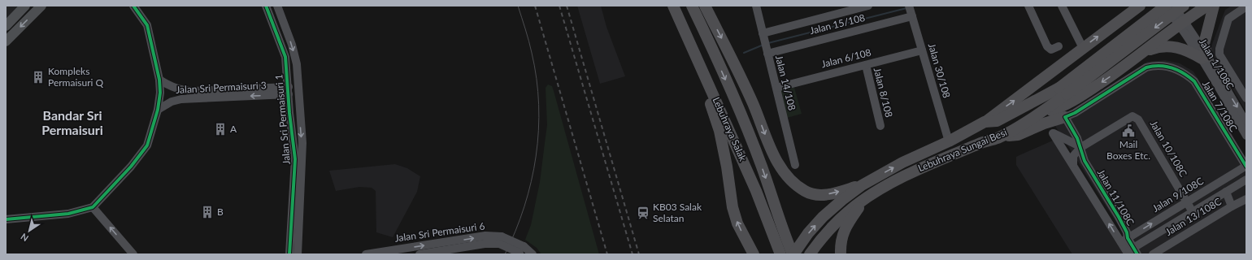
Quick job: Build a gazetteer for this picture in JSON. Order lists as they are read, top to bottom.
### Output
{
  "streets": {
    "highway": ["Lebuhraya Salak", "Lebuhraya Sungai Besi"],
    "street": [
      "Jalan 15/108",
      "Jalan 6/108",
      "Jalan 1/108C",
      "Jalan 30/108",
      "Jalan 14/108",
      "Jalan Sri Permaisuri 3",
      "Jalan 8/108",
      "Jalan 7/108C",
      "Jalan Sri Permaisuri 1",
      "Jalan 10/108C",
      "Jalan 9/108C",
      "Jalan 11/108C",
      "Jalan 13/108C",
      "Jalan Sri Permaisuri 6"
    ]
  },
  "crossings": [
    ["Jalan 15/108", "Jalan 30/108"],
    ["Jalan 15/108", "Jalan 14/108"],
    ["Jalan 6/108", "Jalan 30/108"],
    ["Jalan 6/108", "Jalan 14/108"],
    ["Jalan 6/108", "Jalan 8/108"],
    ["Jalan 1/108C", "Lebuhraya Sungai Besi"],
    ["Jalan 30/108", "Lebuhraya Sungai Besi"],
    ["Jalan Sri Permaisuri 3", "Jalan Sri Permaisuri 1"],
    ["Jalan 7/108C", "Jalan 9/108C"],
    ["Jalan 7/108C", "Jalan 11/108C"],
    ["Lebuhraya Salak", "Lebuhraya Sungai Besi"],
    ["Jalan 10/108C", "Jalan 9/108C"],
    ["Jalan 10/108C", "Jalan 11/108C"],
    ["Jalan 9/108C", "Jalan 11/108C"]
  ],
  "districts": ["Bandar Sri Permaisuri"],
  "places": {
    "building": ["Kompleks Permaisuri Q", "A", "B"],
    "public building": ["Mail Boxes Etc."],
    "station": ["KB03 Salak Selatan"]
  },
  "north": "bottom left"
}
